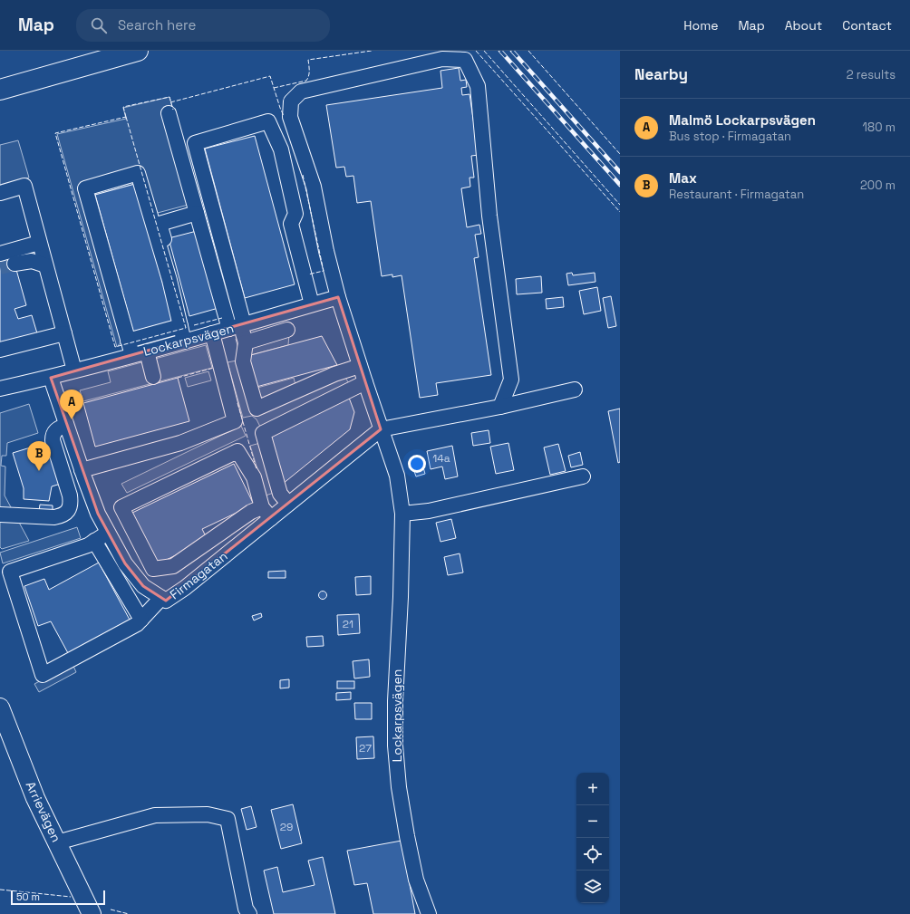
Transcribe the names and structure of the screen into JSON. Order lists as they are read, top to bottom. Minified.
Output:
{"streets":{"main road":["Arrievägen"],"street":["Lockarpsvägen","Firmagatan"]},"crossings":[["Lockarpsvägen","Firmagatan"]],"house_numbers":["14a","21","27","29"],"scale_bar":"50 m","page":{"header":"Map","search":"Search here","nav":["Home","Map","About","Contact"],"heading":["Nearby","2 results"],"list":[{"mark":"A","name":"Malmö Lockarpsvägen","note":"Bus stop · Firmagatan","value":"180 m"},{"mark":"B","name":"Max","note":"Restaurant · Firmagatan","value":"200 m"}],"pins":["A","B"],"map_buttons":["+","−"],"scale":"50 m"}}
